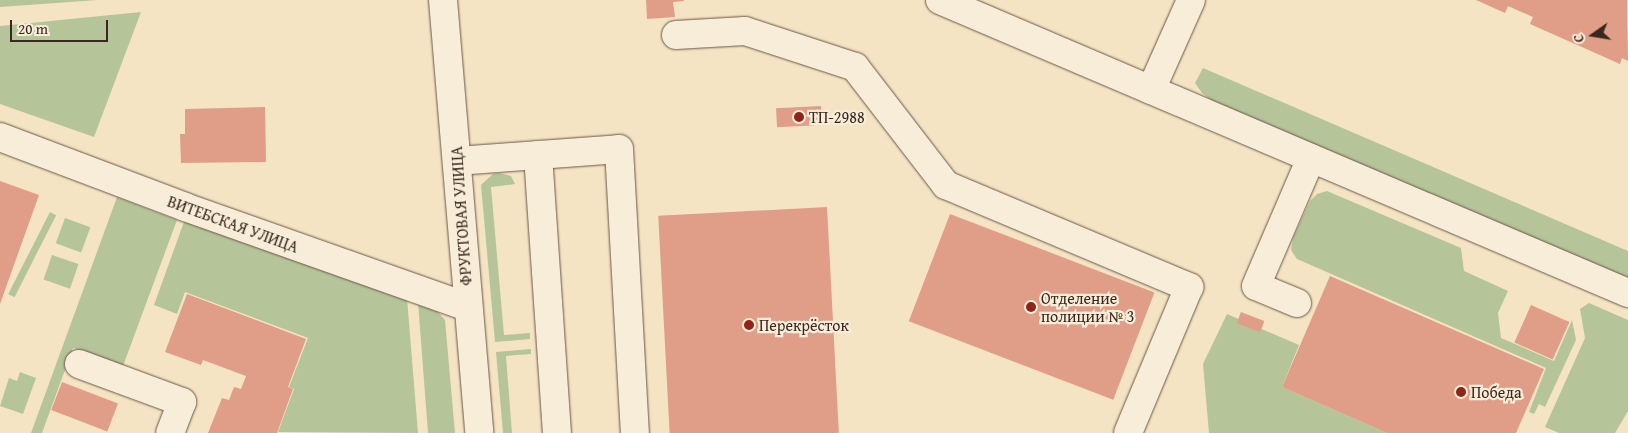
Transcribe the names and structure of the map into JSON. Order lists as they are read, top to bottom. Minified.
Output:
{"streets":{"street":["ФРУКТОВАЯ УЛИЦА","ВИТЕБСКАЯ УЛИЦА"]},"crossings":[["ФРУКТОВАЯ УЛИЦА","ВИТЕБСКАЯ УЛИЦА"]],"places":["ТП-2988","Отделение полиции № 3","Перекрёсток","Победа"],"scale_bar":"20 m","north":"left"}
